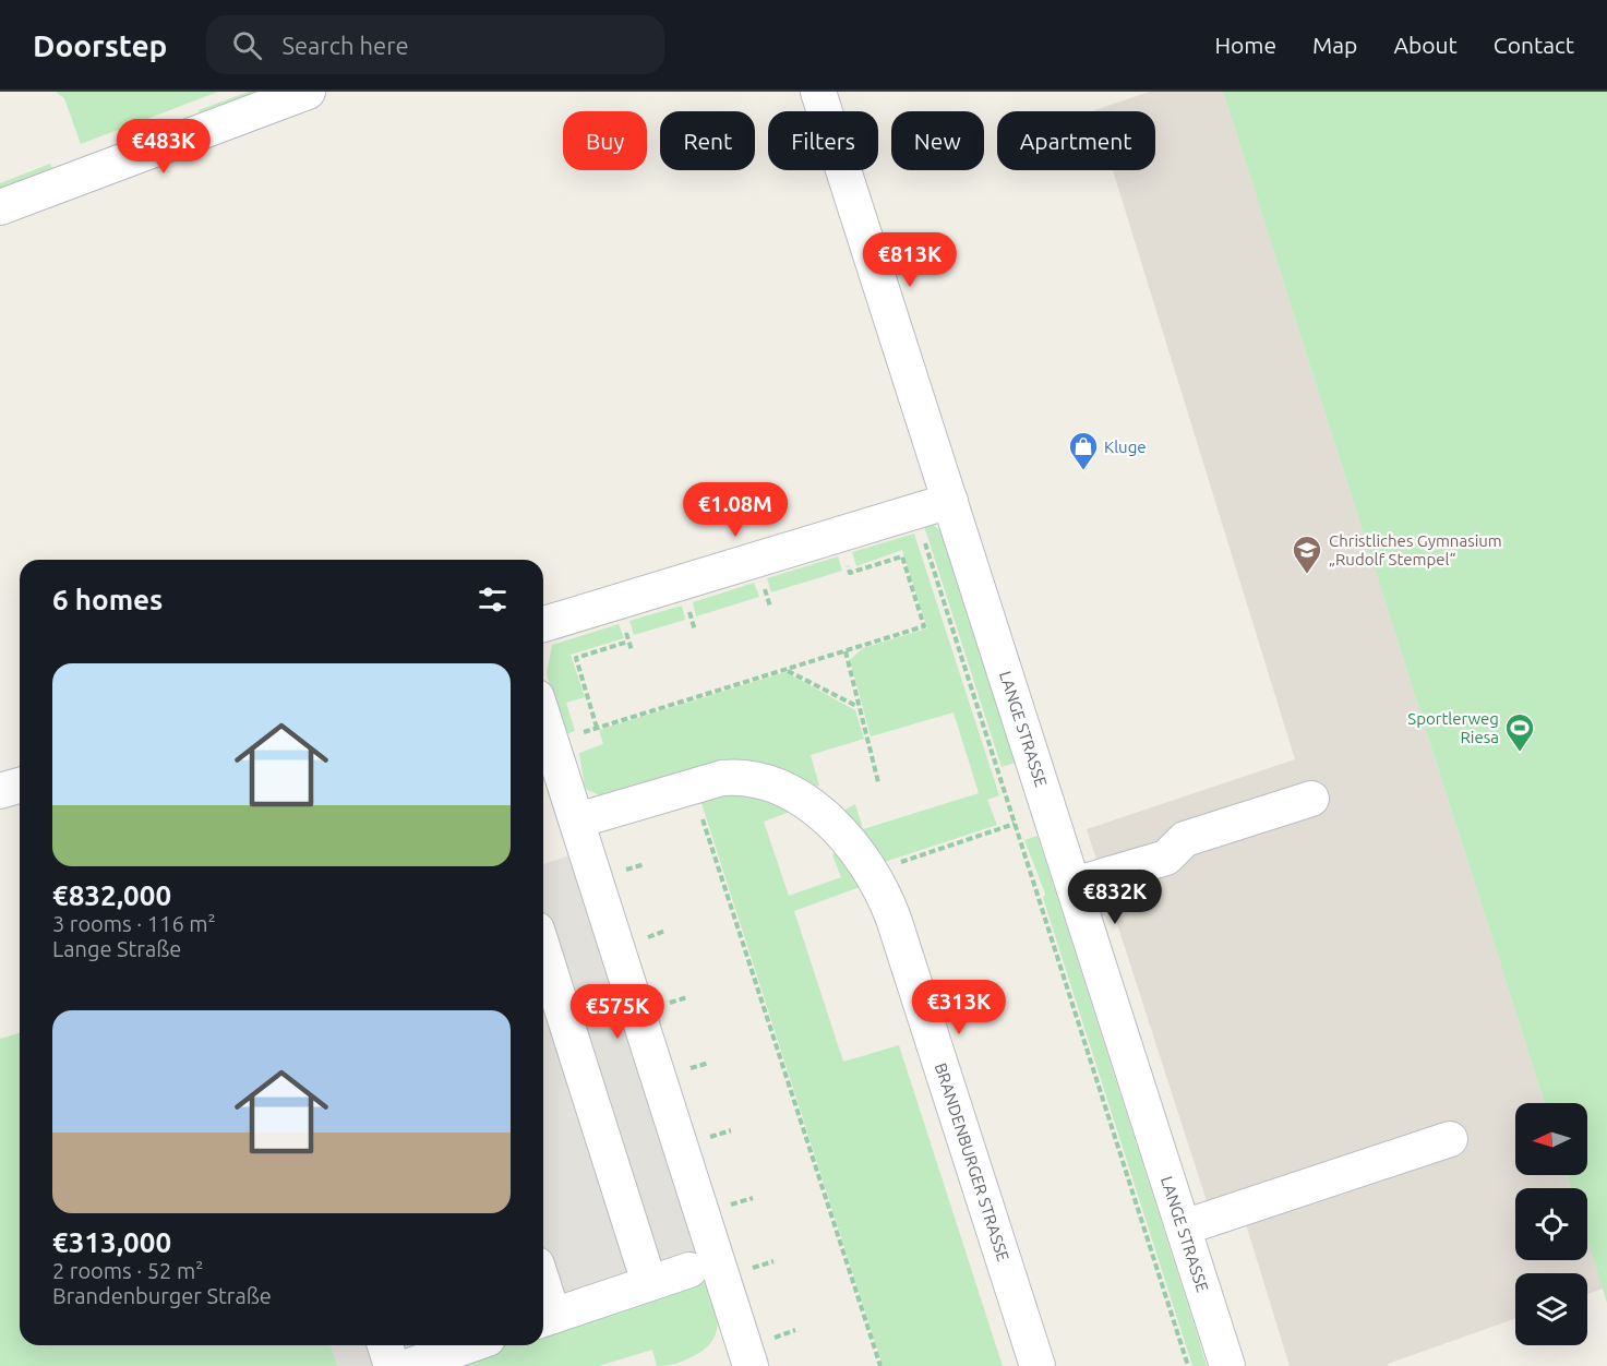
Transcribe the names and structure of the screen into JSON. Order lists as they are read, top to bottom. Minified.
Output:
{"streets":{"street":["LANGE STRASSE","BRANDENBURGER STRASSE"]},"places":{"shop":["Kluge"],"school or university":["Christliches Gymnasium „Rudolf Stempel“"],"sports":["Sportlerweg Riesa"]},"north":"left","page":{"header":"Doorstep","search":"Search here","nav":["Home","Map","About","Contact"],"chip":["Buy","Rent","Filters","New","Apartment"],"price":["€483K","€813K","€1.08M","€832K","€313K","€575K"],"heading":"6 homes","list":[{"name":"€832,000","note":"3 rooms · 116 m² · Lange Straße"},{"name":"€313,000","note":"2 rooms · 52 m² · Brandenburger Straße"}]}}
